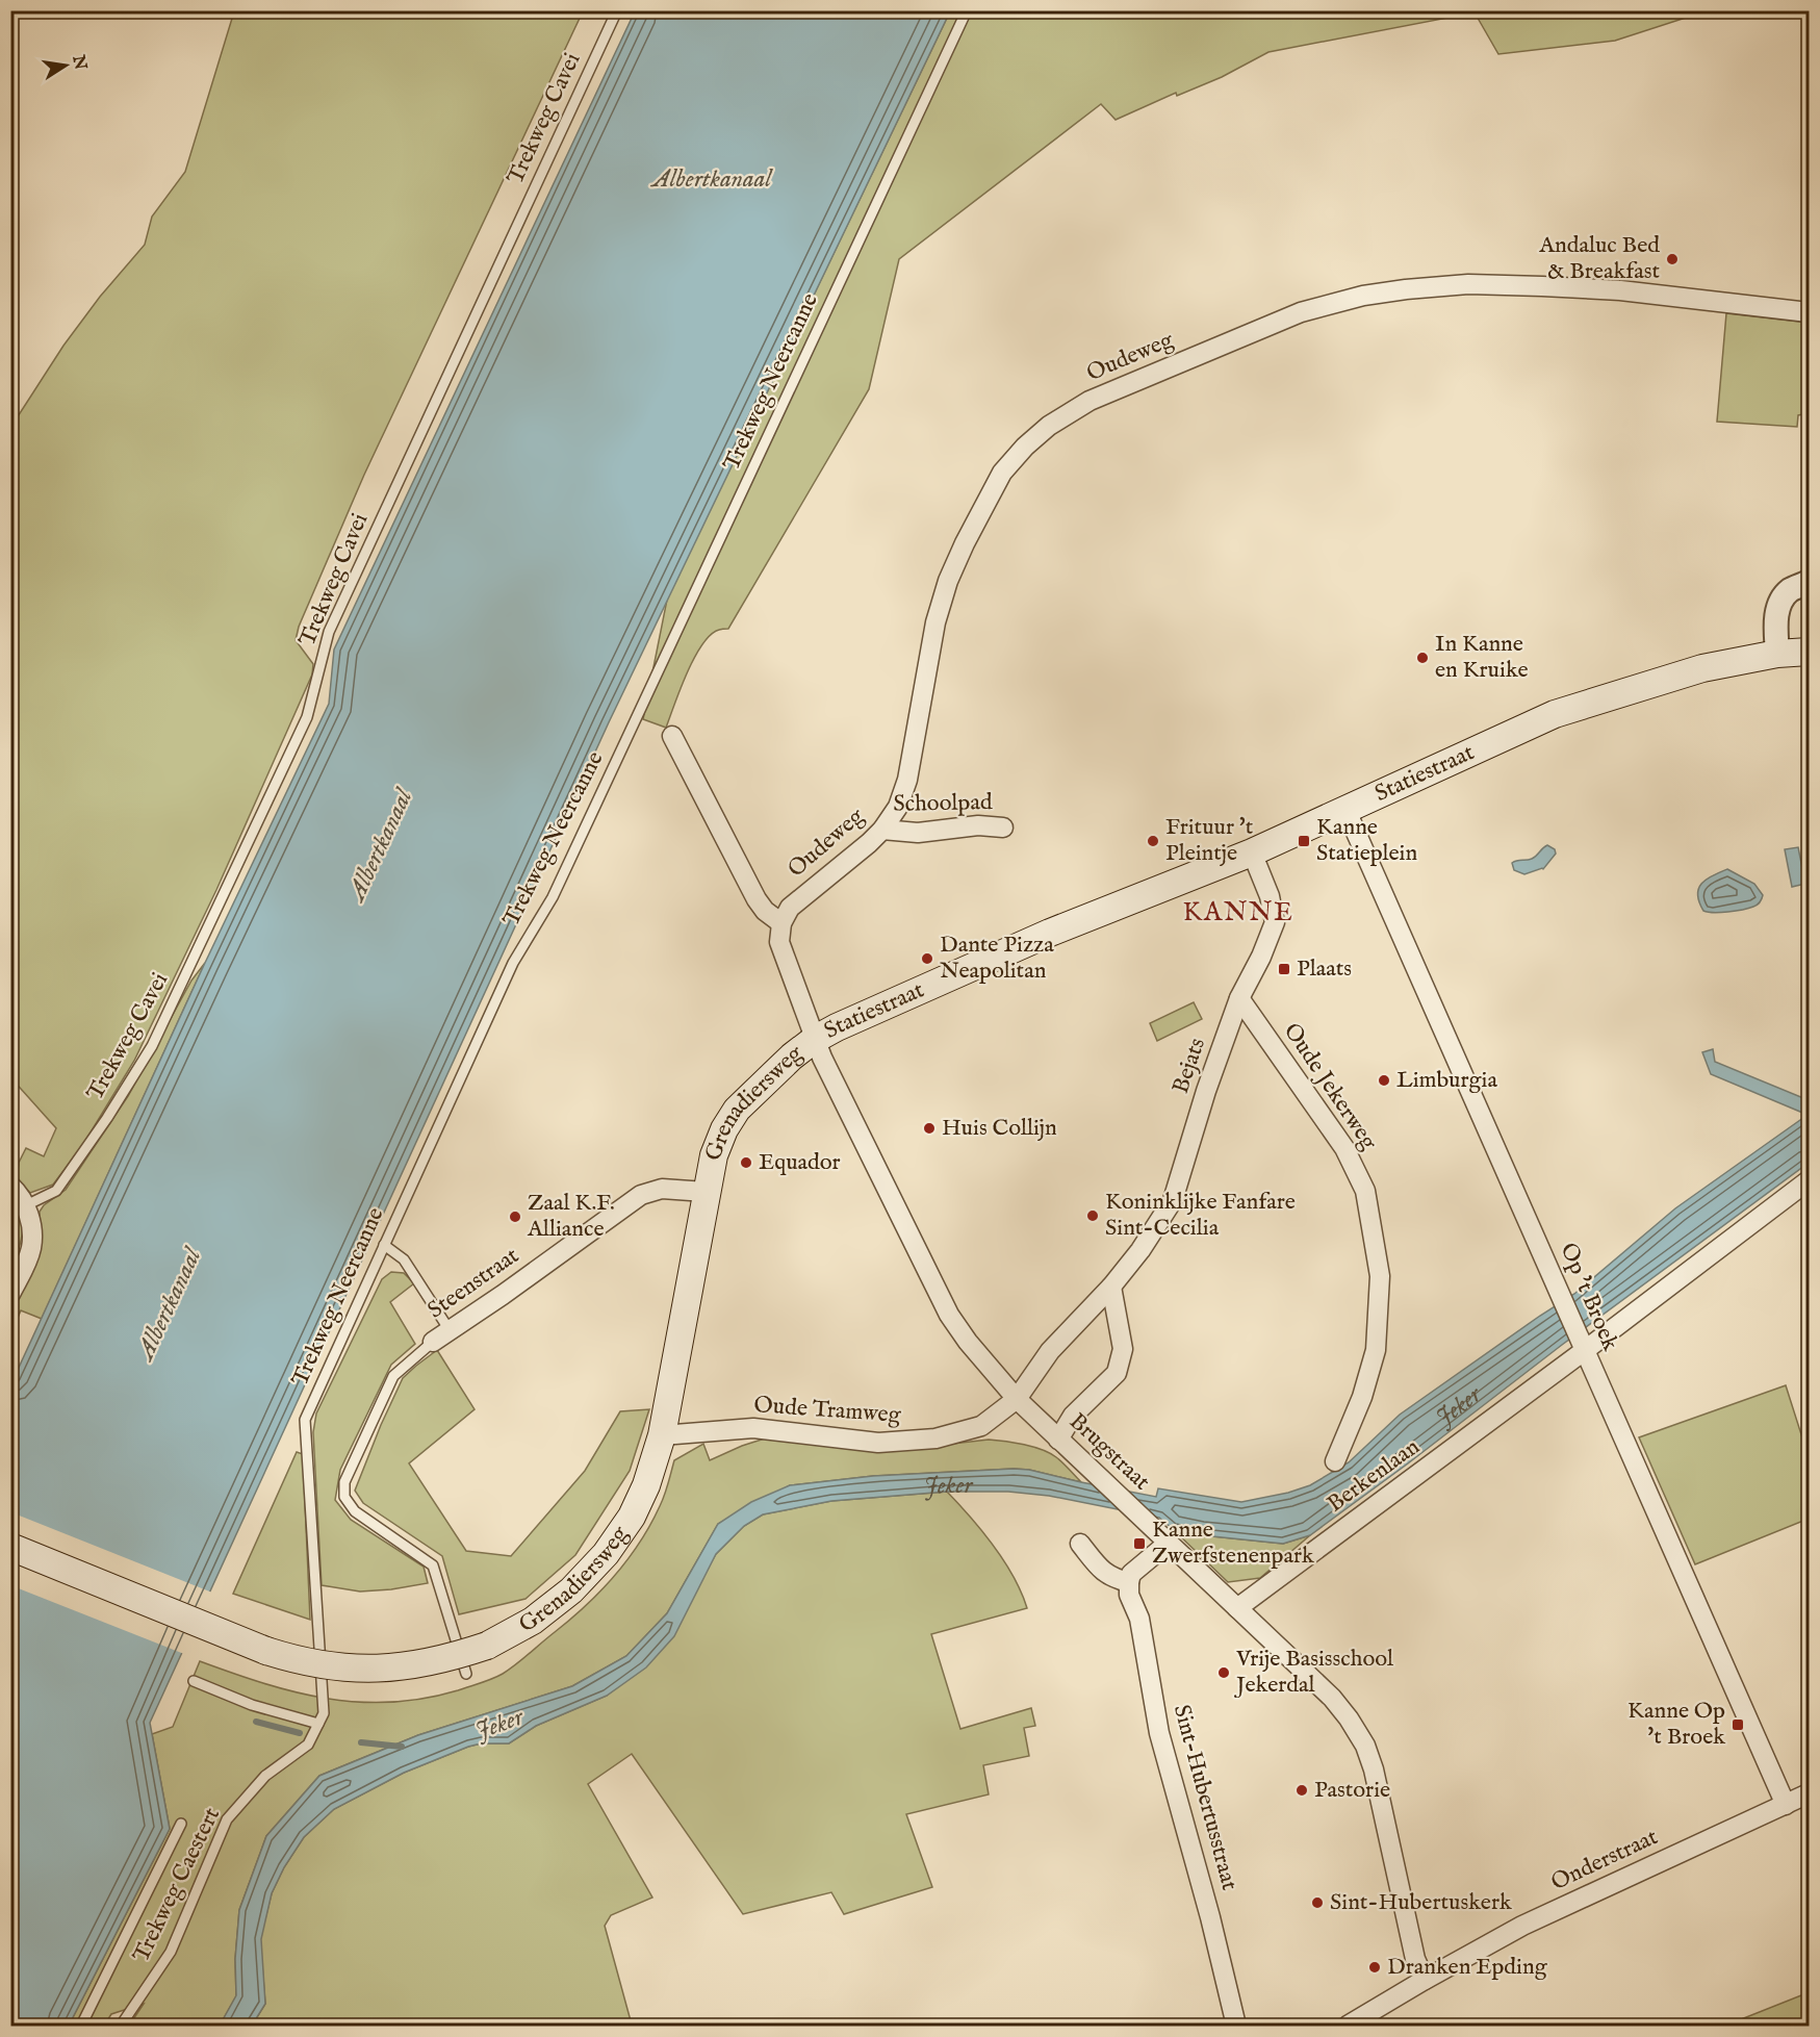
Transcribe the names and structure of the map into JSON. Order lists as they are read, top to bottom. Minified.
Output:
{"streets":{"main road":["Statiestraat","Grenadiersweg"],"street":["Oudeweg","Schoolpad","Bejats","Oude Jekerweg","Steenstraat","Op 't Broek","Oude Tramweg","Brugstraat","Berkenlaan","Sint-Hubertusstraat","Onderstraat"],"lane":["Trekweg Cavei","Trekweg Neercanne","Trekweg Caestert"]},"crossings":[["Oudeweg","Schoolpad"],["Trekweg Neercanne","Trekweg Caestert"],["Statiestraat","Bejats"],["Statiestraat","Grenadiersweg"],["Statiestraat","Op 't Broek"],["Statiestraat","Brugstraat"],["Bejats","Oude Jekerweg"],["Bejats","Oude Tramweg"],["Bejats","Brugstraat"],["Grenadiersweg","Steenstraat"],["Grenadiersweg","Oude Tramweg"],["Grenadiersweg","Brugstraat"],["Op 't Broek","Berkenlaan"],["Op 't Broek","Onderstraat"],["Oude Tramweg","Brugstraat"],["Brugstraat","Berkenlaan"],["Brugstraat","Onderstraat"]],"districts":["KANNE"],"water":["Albertkanaal","Jeker"],"places":{"other":["Andaluc Bed & Breakfast","In Kanne en Kruike","Frituur 't Pleintje","Dante Pizza Neapolitan","Limburgia","Huis Collijn","Equador","Koninklijke Fanfare Sint-Cecilia","Zaal K.F. Alliance","Vrije Basisschool Jekerdal","Pastorie","Sint-Hubertuskerk","Dranken Epding"],"transit":["Kanne Statieplein","Plaats","Kanne Zwerfstenenpark","Kanne Op 't Broek"]},"north":"right"}
